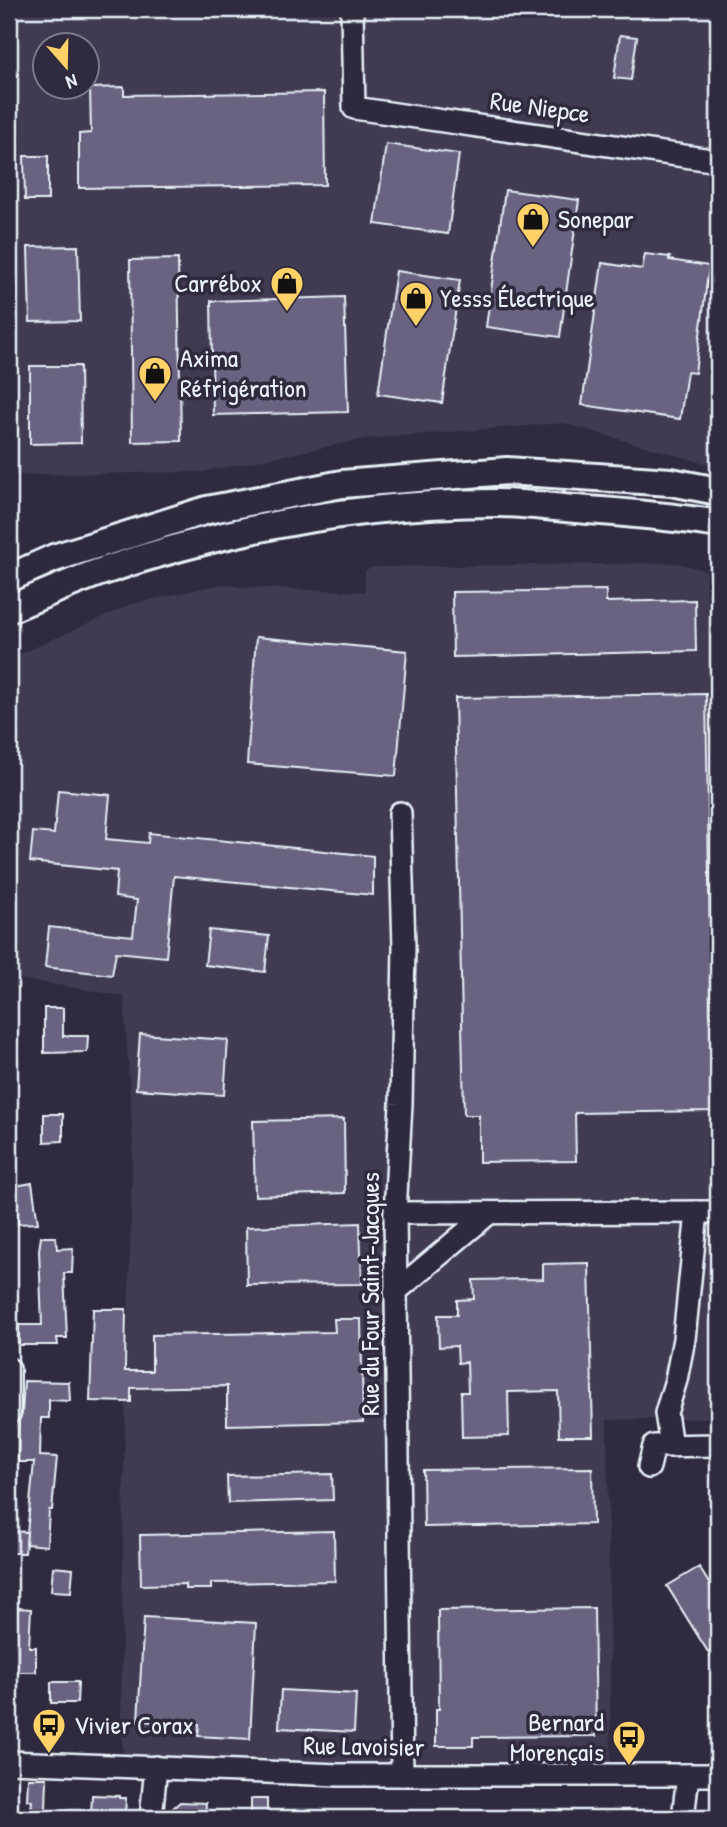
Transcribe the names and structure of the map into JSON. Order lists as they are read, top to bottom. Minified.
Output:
{"streets":{"street":["Rue Niepce","Rue du Four Saint-Jacques","Rue Lavoisier"]},"crossings":[["Rue du Four Saint-Jacques","Rue Lavoisier"]],"places":{"shop":["Sonepar","Carrébox","Yesss Électrique","Axima Réfrigération"],"bus stop":["Vivier Corax","Bernard Morençais"]},"north":"bottom"}
